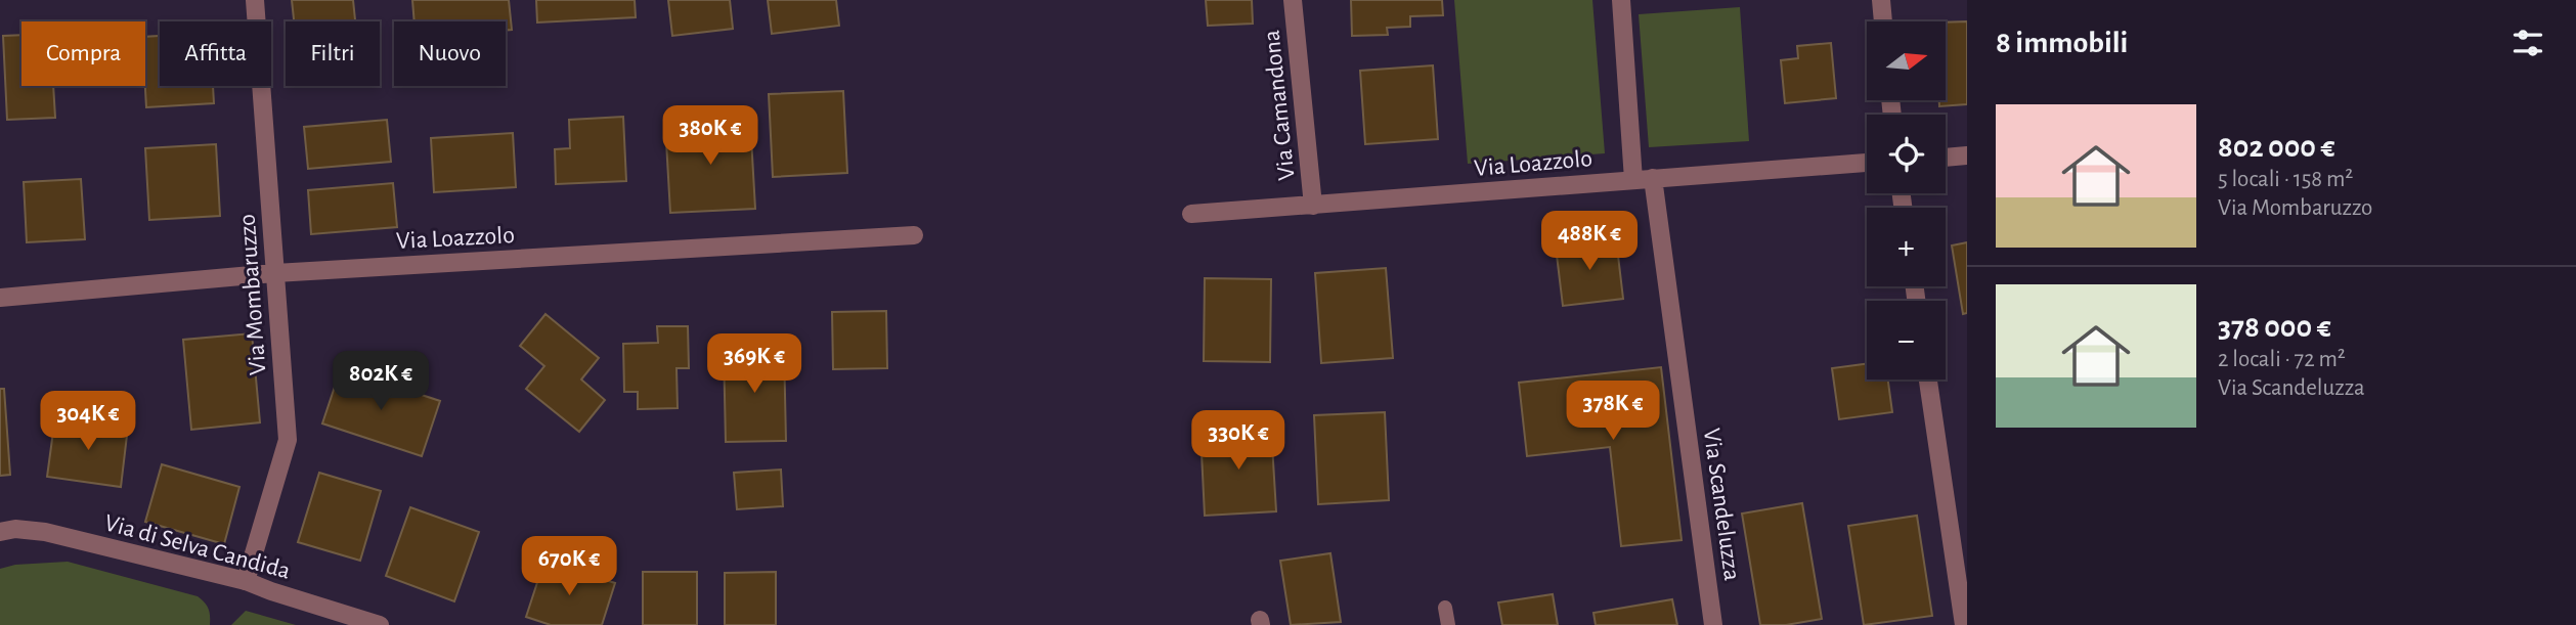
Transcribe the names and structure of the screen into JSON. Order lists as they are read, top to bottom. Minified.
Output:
{"streets":{"street":["Via Camandona","Via Loazzolo","Via Mombaruzzo","Via Scandeluzza","Via di Selva Candida"]},"crossings":[["Via Camandona","Via Loazzolo"],["Via Loazzolo","Via Mombaruzzo"],["Via Loazzolo","Via Scandeluzza"],["Via Mombaruzzo","Via di Selva Candida"]],"north":"right","page":{"heading":"8 immobili","map_buttons":["+","−"],"chip":["Compra","Affitta","Filtri","Nuovo"],"list":[{"name":"802 000 €","note":"5 locali · 158 m² · Via Mombaruzzo"},{"name":"378 000 €","note":"2 locali · 72 m² · Via Scandeluzza"}],"price":["380K €","488K €","369K €","802K €","378K €","304K €","330K €","670K €"]}}
